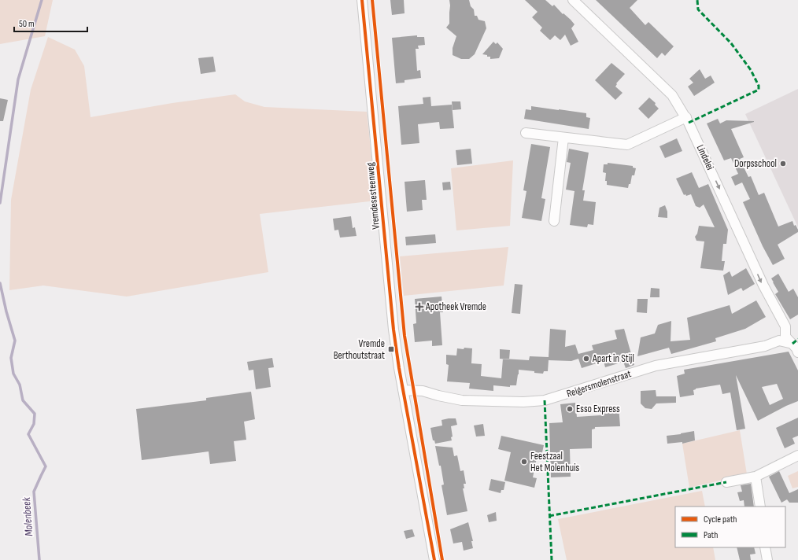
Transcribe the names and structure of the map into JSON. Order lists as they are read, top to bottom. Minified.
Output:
{"streets":{"street":["Lindelei","Vremdesesteenweg","Reigersmolenstraat"]},"crossings":[["Lindelei","Reigersmolenstraat"],["Vremdesesteenweg","Reigersmolenstraat"]],"one_way":["Lindelei"],"water":["Molenbeek"],"places":{"other":["Dorpsschool","Apart in Stijl","Esso Express","Feestzaal Het Molenhuis"],"health":["Apotheek Vremde"],"transit":["Vremde Berthoutstraat"]},"legend":["Cycle path","Path"],"scale_bar":"50 m"}
